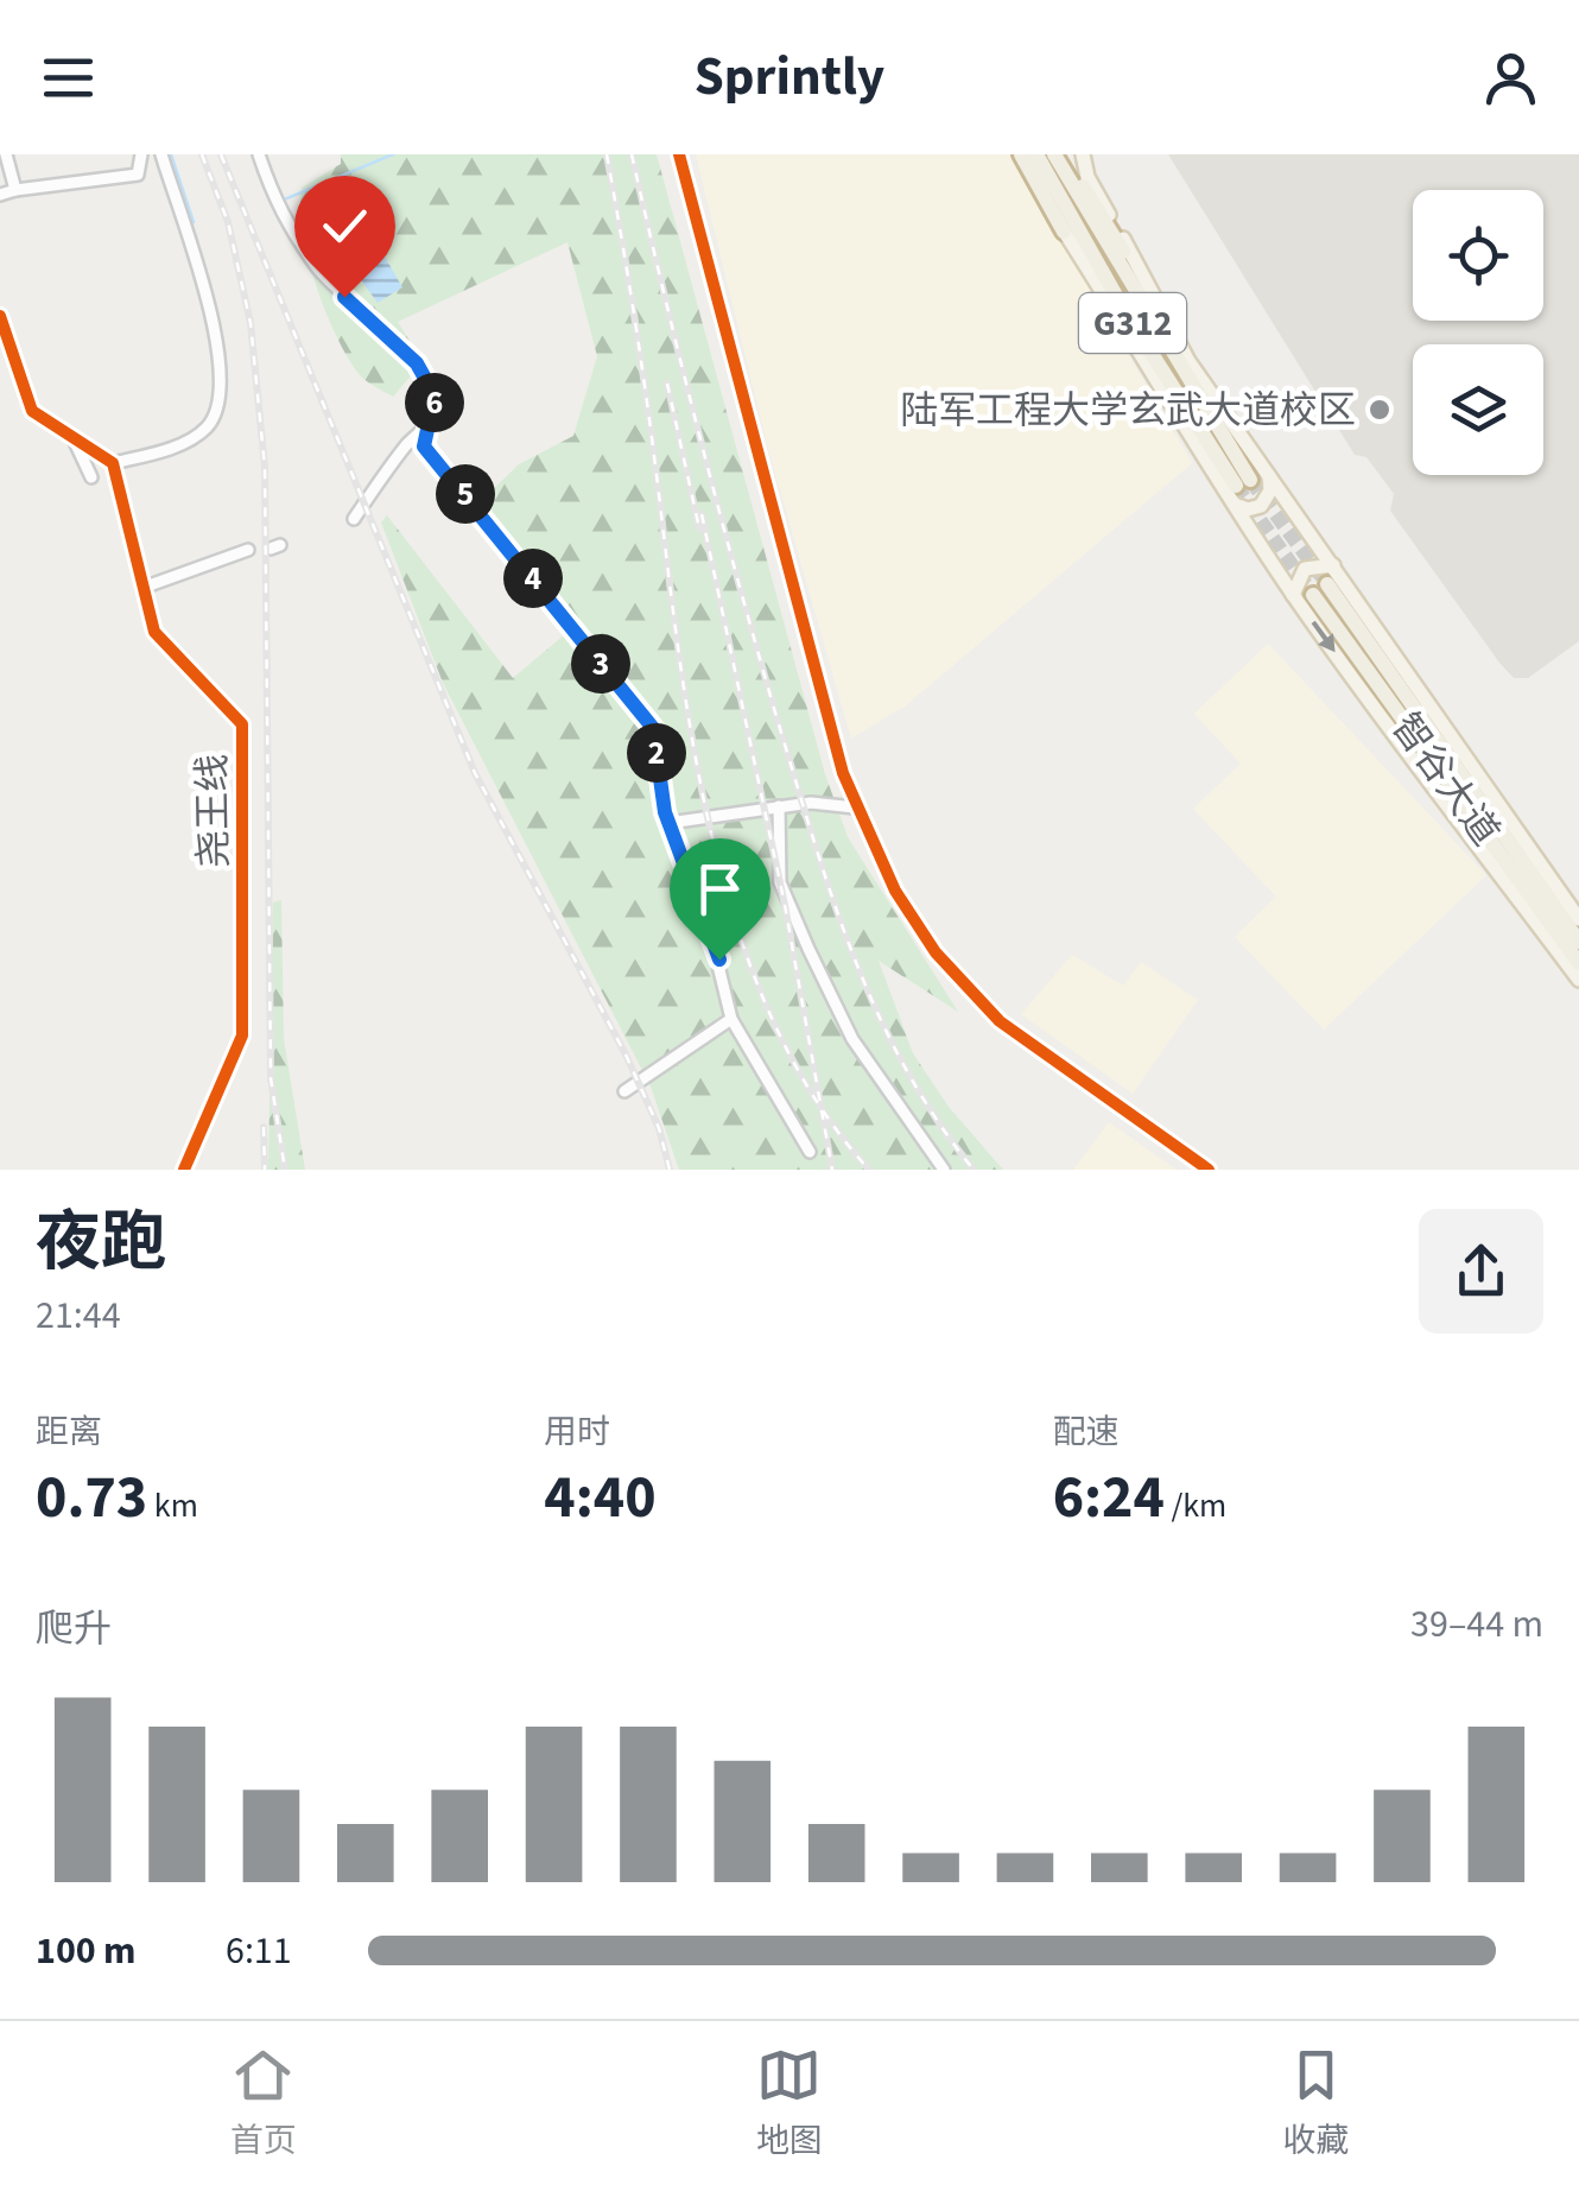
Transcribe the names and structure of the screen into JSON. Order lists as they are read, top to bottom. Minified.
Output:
{"streets":{"highway":["G312","智谷大道"],"street":["尧王线"]},"places":["陆军工程大学玄武大道校区"],"page":{"header":"Sprintly","pins":["6","5","4","3","2"],"heading":["夜跑","21:44"],"stats":[["距离","0.73 km"],["用时","4:40"],["配速","6:24 /km"]],"chart":["爬升","39–44 m"],"list":[{"name":"100 m","note":"6:11"}],"tabs":["首页","地图","收藏"]}}
